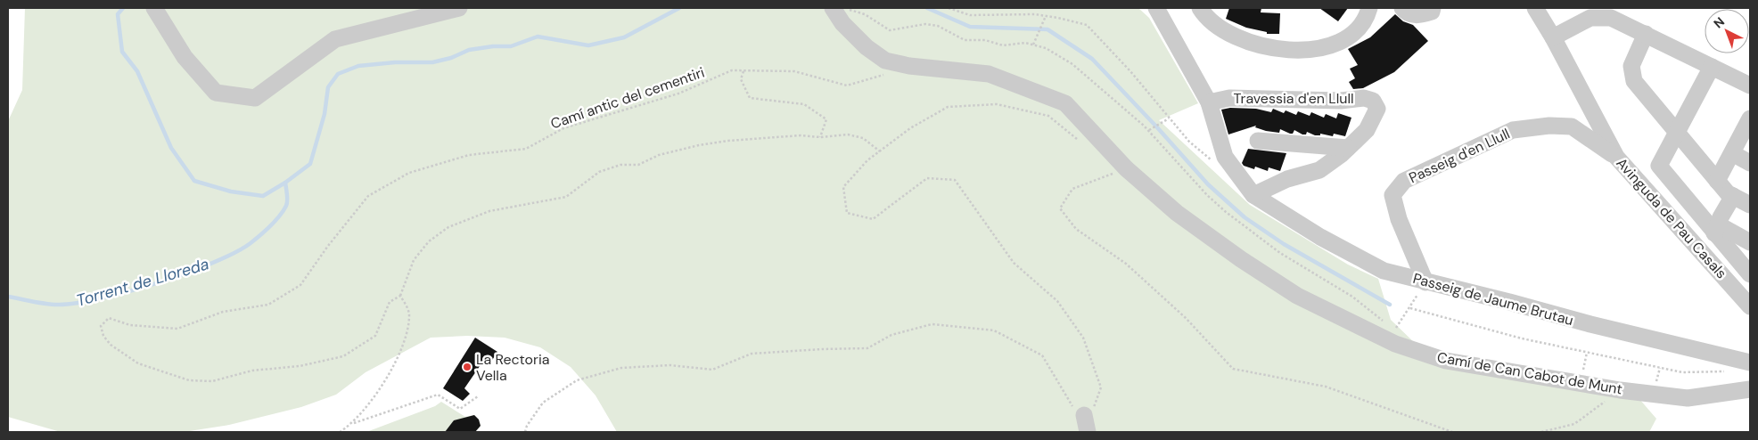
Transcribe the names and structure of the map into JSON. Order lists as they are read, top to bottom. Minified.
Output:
{"streets":{"street":["Travessia d'en Llull","Passeig d'en Llull","Avinguda de Pau Casals","Passeig de Jaume Brutau","Camí de Can Cabot de Munt"],"path":["Camí antic del cementiri"]},"crossings":[["Travessia d'en Llull","Passeig de Jaume Brutau"],["Passeig d'en Llull","Avinguda de Pau Casals"],["Passeig d'en Llull","Passeig de Jaume Brutau"]],"water":["Torrent de Lloreda"],"places":["La Rectoria Vella"],"north":"top left"}
